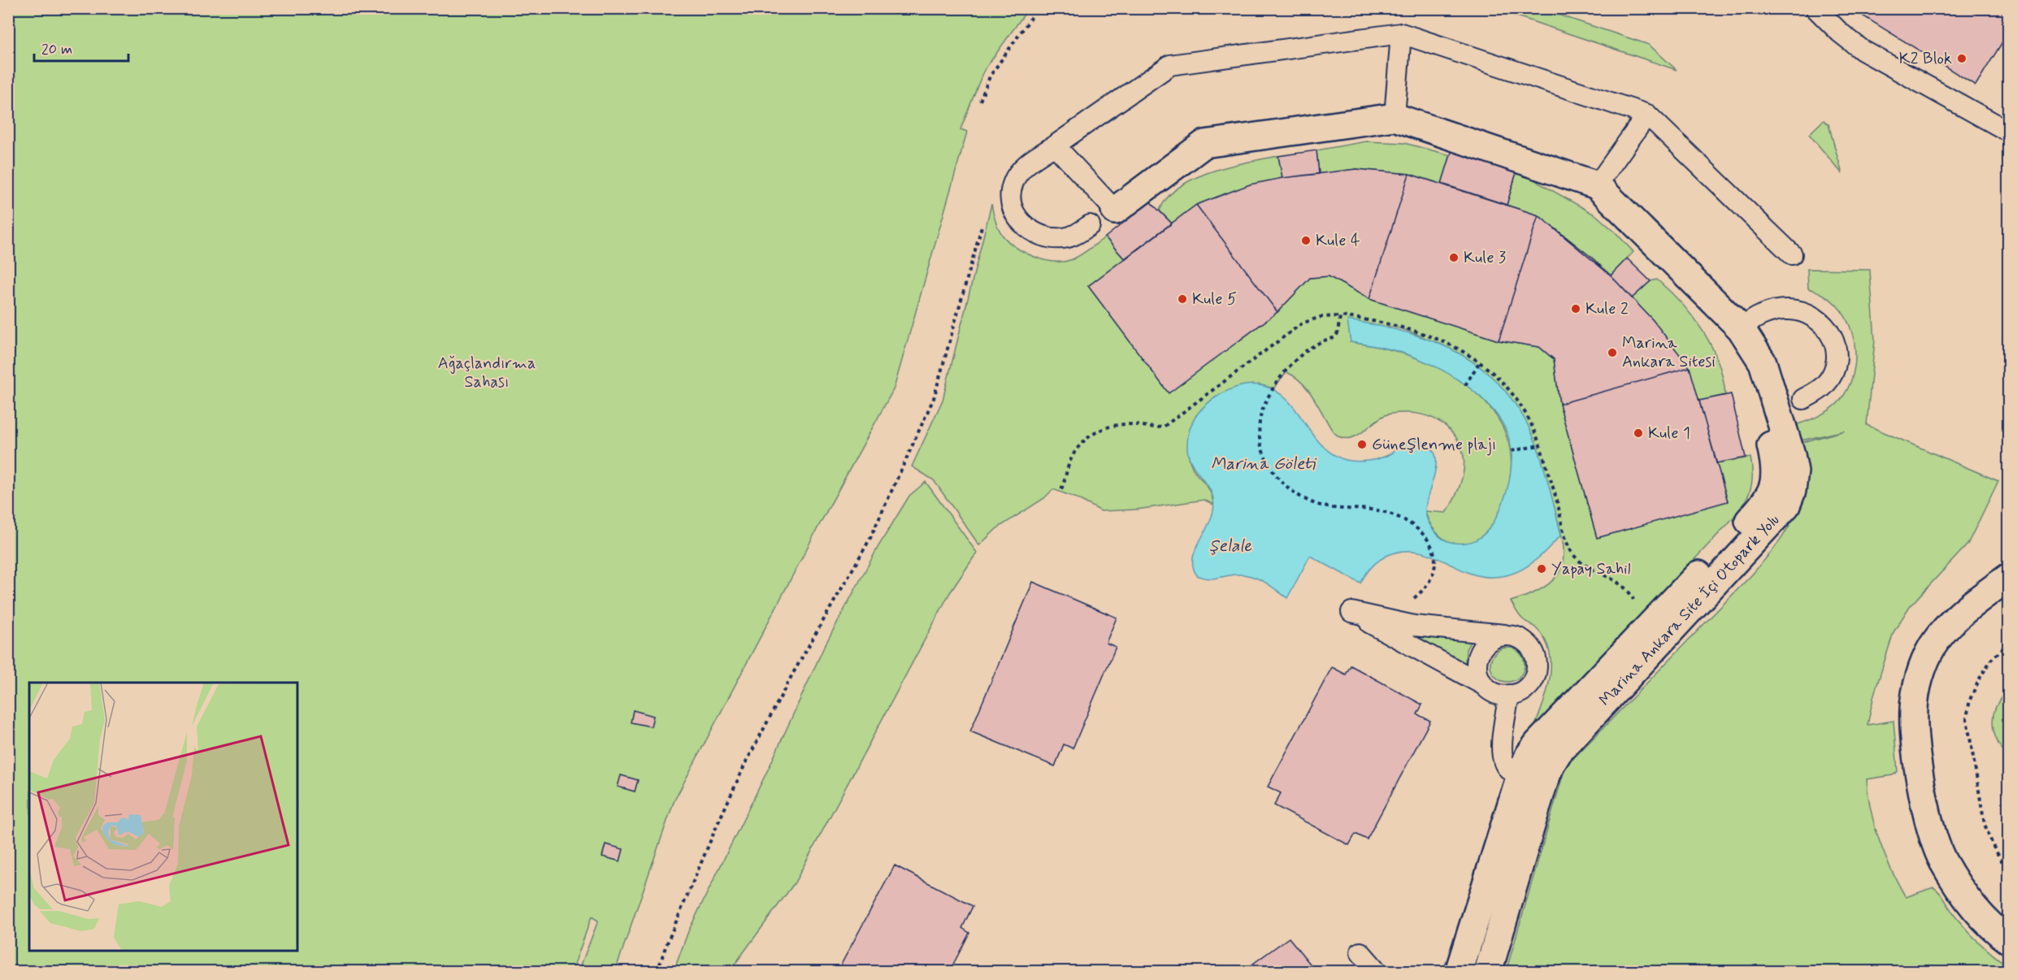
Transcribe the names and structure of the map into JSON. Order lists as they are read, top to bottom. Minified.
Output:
{"streets":{"street":["Marina Ankara Site İçi Otopark Yolu"]},"water":["Marina Göleti","Şelale"],"parks":["Ağaçlandırma Sahası"],"places":["K2 Blok","Kule 4","Kule 3","Kule 5","Kule 2","Marina Ankara Sitesi","Kule 1","Güneşlenme plajı","Yapay Sahil"],"scale_bar":"20 m"}
